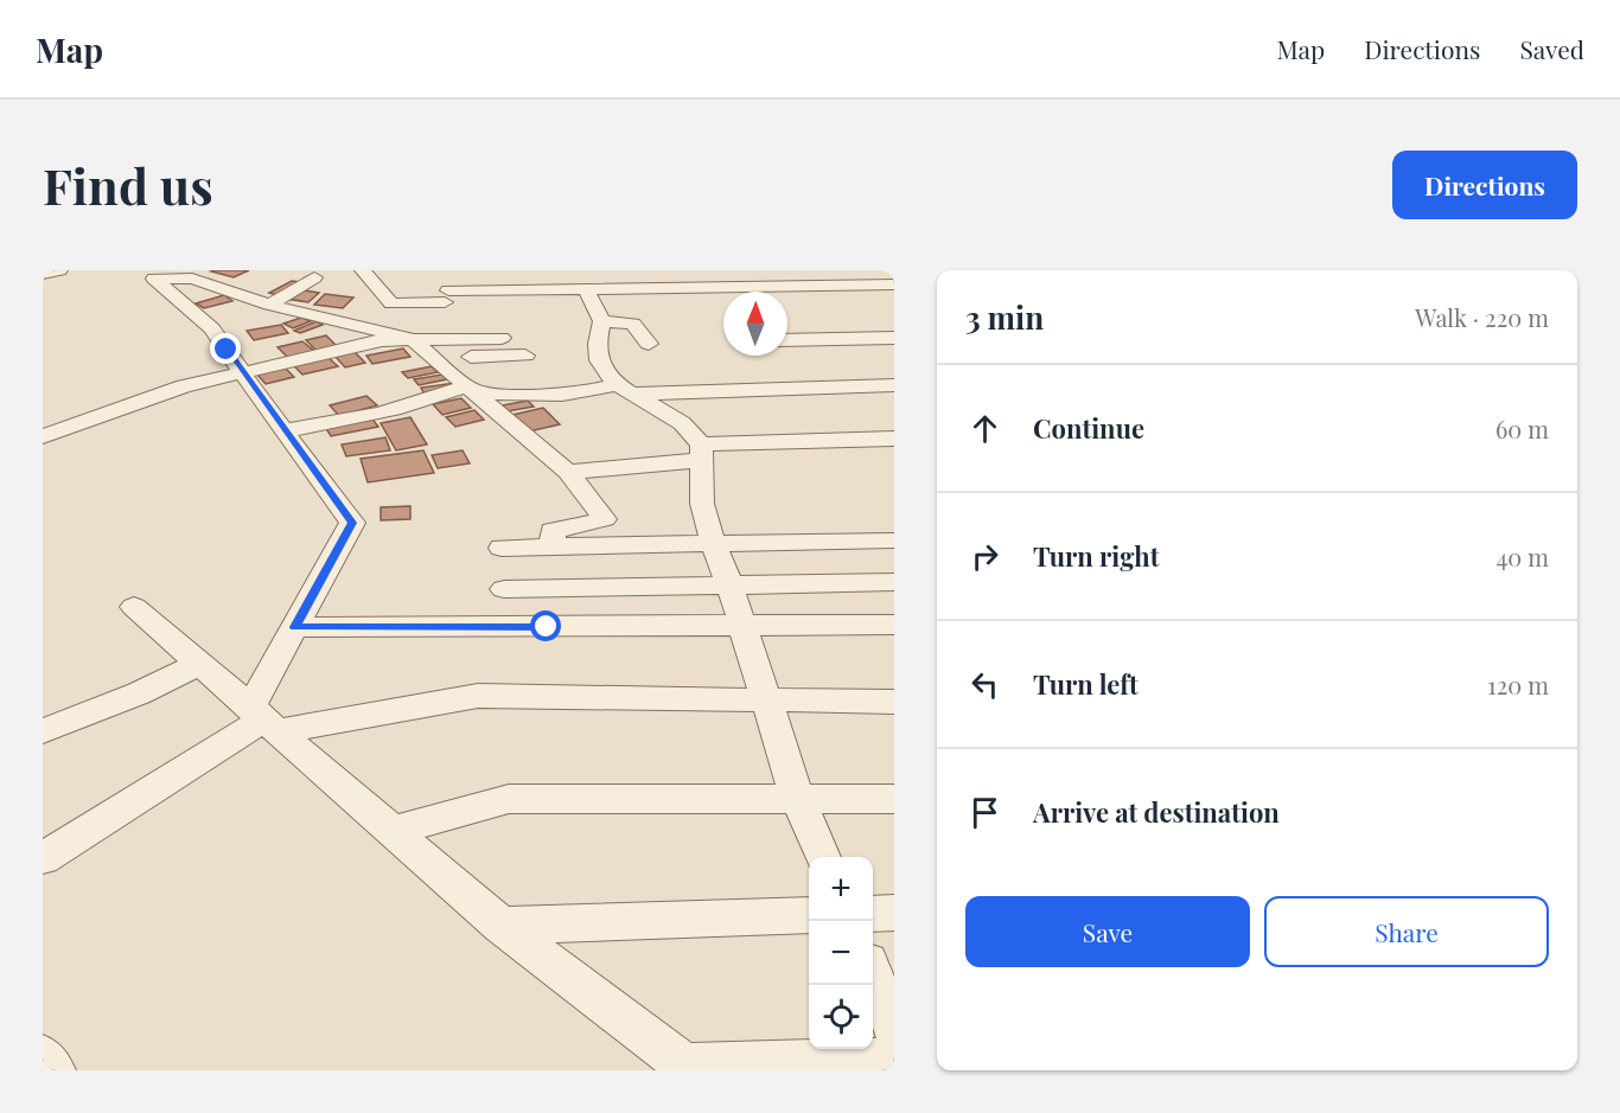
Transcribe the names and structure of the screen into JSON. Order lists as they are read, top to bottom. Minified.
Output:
{"north":"top","page":{"header":"Map","nav":["Map","Directions","Saved"],"buttons":["Directions",["Save","Share"]],"title":"Find us","heading":["3 min","Walk · 220 m"],"list":[["Continue","60 m"],["Turn right","40 m"],["Turn left","120 m"],"Arrive at destination"],"map_buttons":["+","−"]}}
